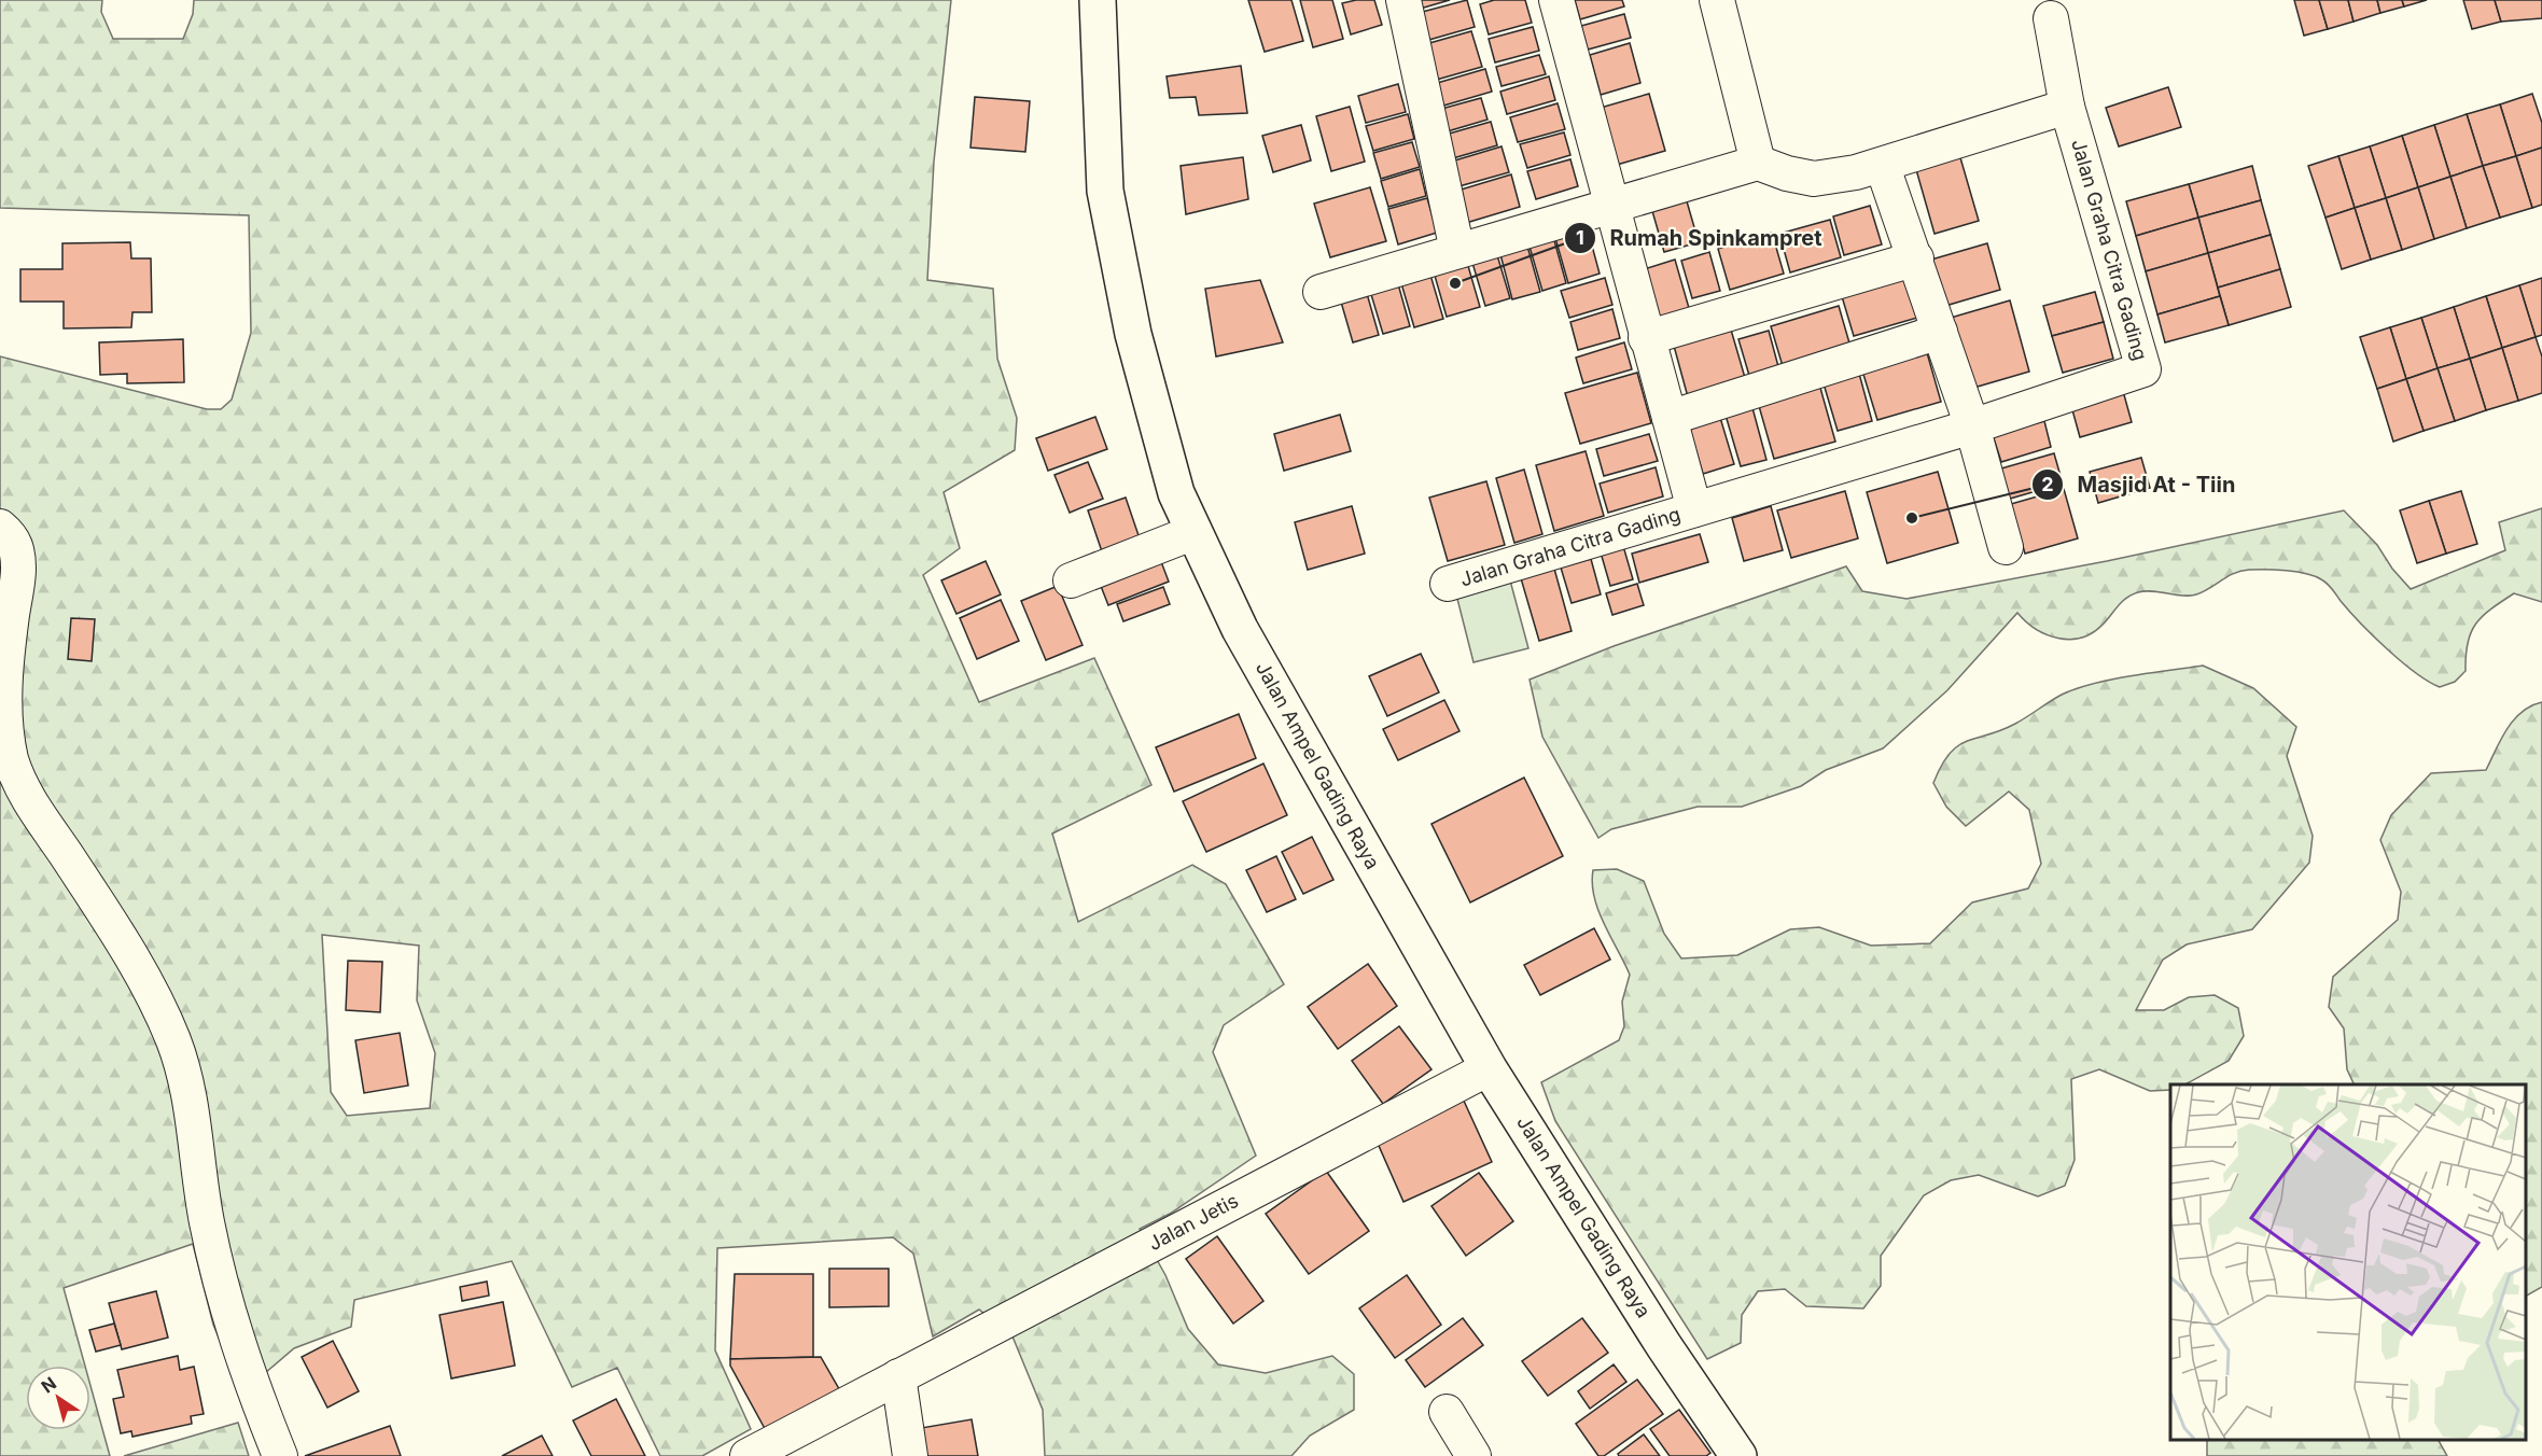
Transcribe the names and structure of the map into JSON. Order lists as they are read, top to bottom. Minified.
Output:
{"streets":{"main road":["Jalan Ampel Gading Raya"],"street":["Jalan Graha Citra Gading","Jalan Jetis"]},"crossings":[["Jalan Ampel Gading Raya","Jalan Jetis"]],"places":["Rumah Spinkampret","Masjid At - Tiin"],"north":"top left"}
